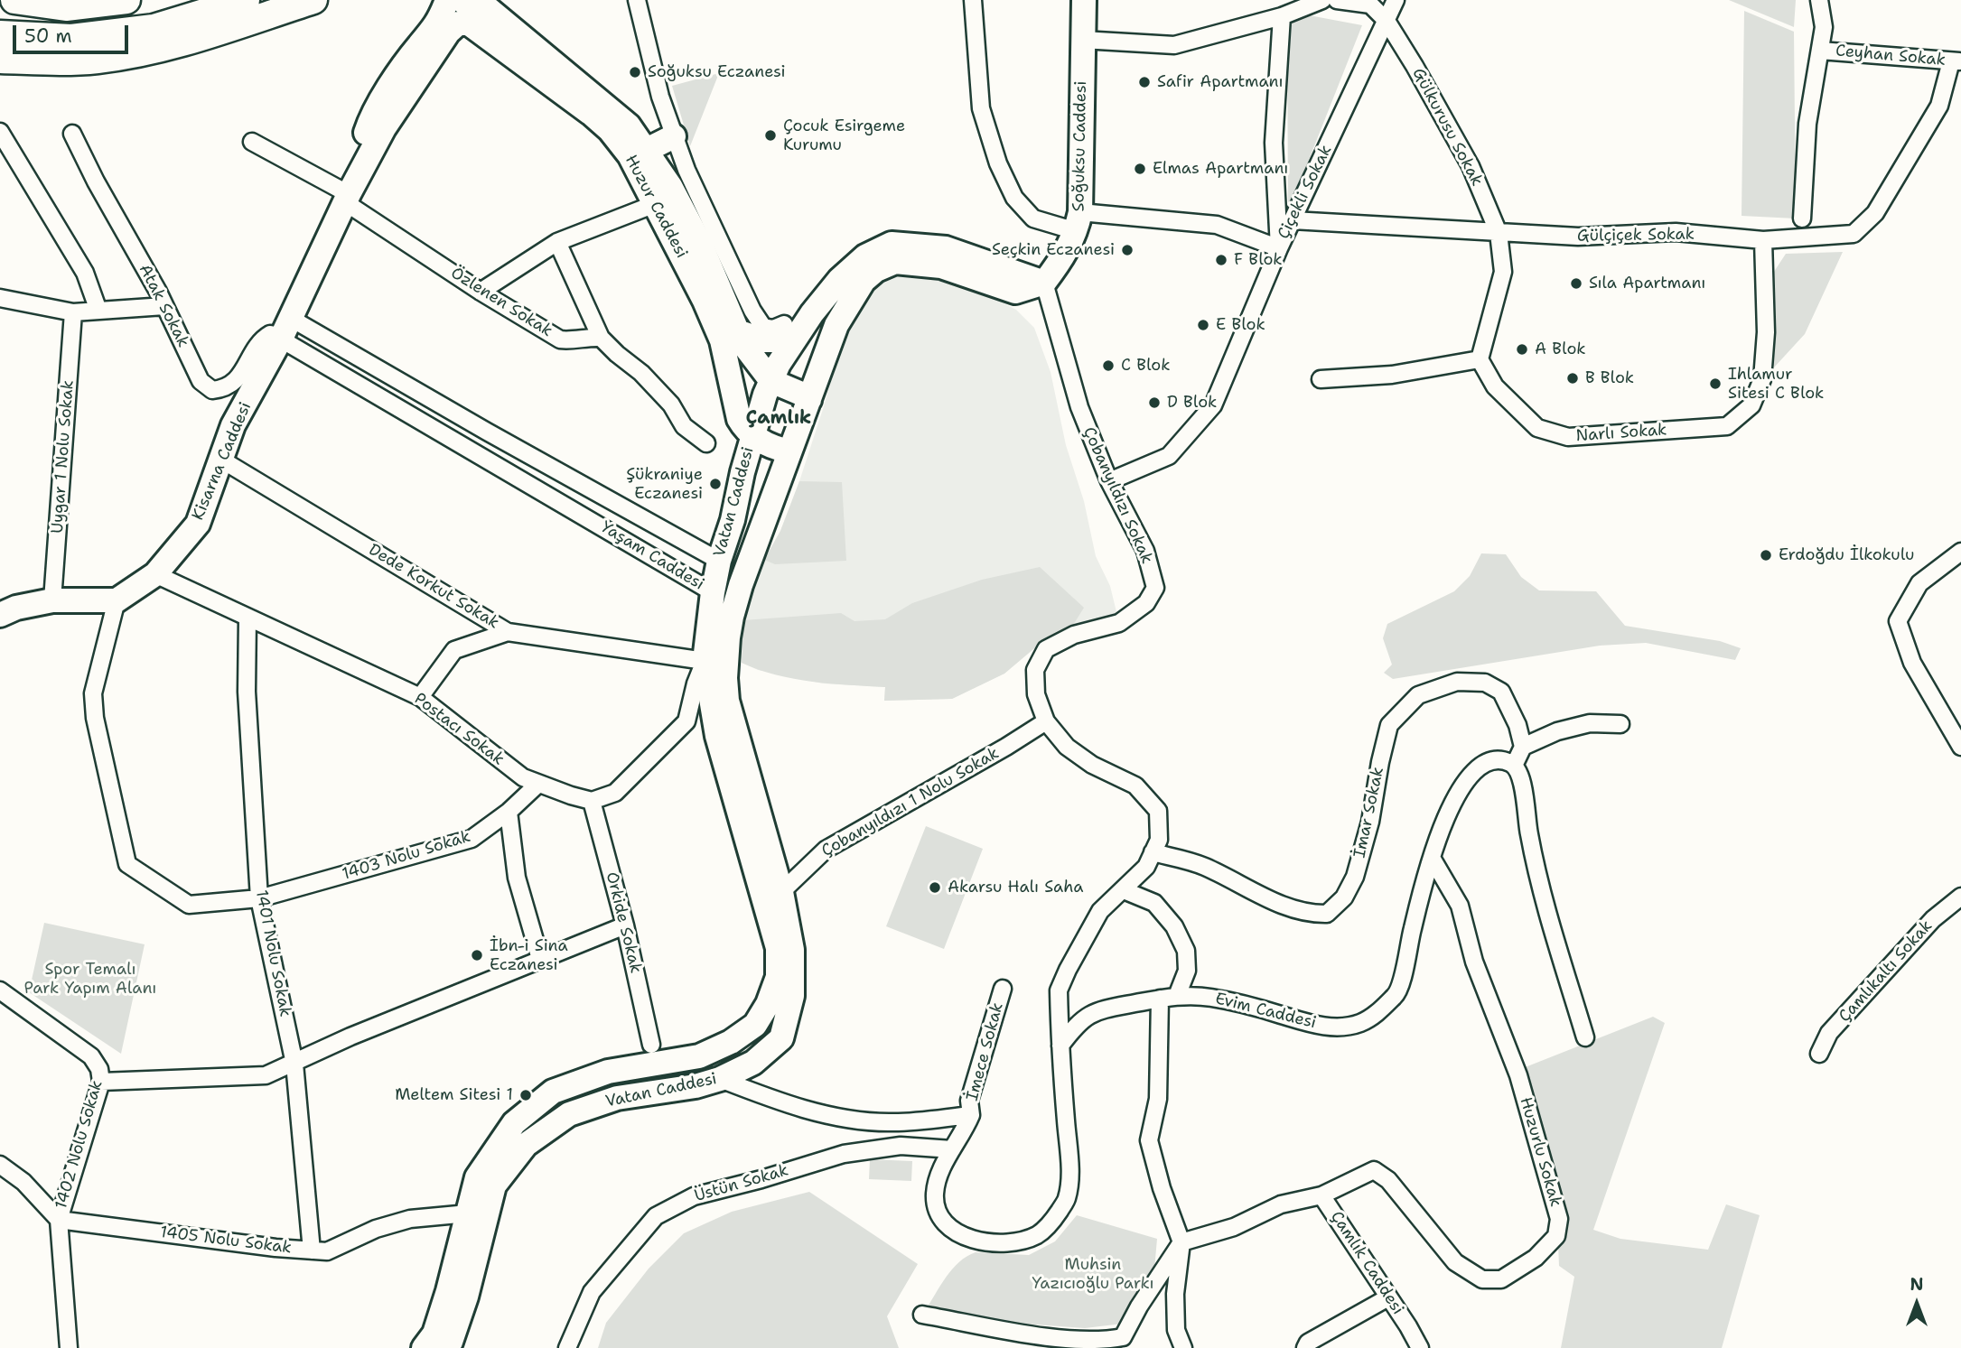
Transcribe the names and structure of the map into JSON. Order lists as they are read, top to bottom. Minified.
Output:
{"streets":{"street":["Ceyhan Sokak","Gülkurusu Sokak","Soğuksu Caddesi","Çiçekli Sokak","Huzur Caddesi","Gülçiçek Sokak","Özlenen Sokak","Atak Sokak","Narlı Sokak","Uygar 1 Nolu Sokak","Kisarna Caddesi","Çobanyıldızı Sokak","Vatan Caddesi","Yaşam Caddesi","Dede Korkut Sokak","Postacı Sokak","Çobanyıldızı 1 Nolu Sokak","İmar Sokak","1403 Nolu Sokak","Orkide Sokak","1401 Nolu Sokak","Çamlıkaltı Sokak","Evim Caddesi","İmece Sokak","1402 Nolu Sokak","Huzurlu Sokak","Üstün Sokak","1405 Nolu Sokak","Çamlık Caddesi"]},"crossings":[["Ceyhan Sokak","Gülçiçek Sokak"],["Gülkurusu Sokak","Çiçekli Sokak"],["Gülkurusu Sokak","Gülçiçek Sokak"],["Gülkurusu Sokak","Narlı Sokak"],["Soğuksu Caddesi","Çobanyıldızı Sokak"],["Soğuksu Caddesi","Vatan Caddesi"],["Çiçekli Sokak","Gülçiçek Sokak"],["Çiçekli Sokak","Çobanyıldızı Sokak"],["Huzur Caddesi","Vatan Caddesi"],["Gülçiçek Sokak","Narlı Sokak"],["Özlenen Sokak","Kisarna Caddesi"],["Atak Sokak","Kisarna Caddesi"],["Atak Sokak","Yaşam Caddesi"],["Kisarna Caddesi","Yaşam Caddesi"],["Kisarna Caddesi","Dede Korkut Sokak"],["Kisarna Caddesi","Postacı Sokak"],["Kisarna Caddesi","1403 Nolu Sokak"],["Çobanyıldızı Sokak","Vatan Caddesi"],["Çobanyıldızı Sokak","Çobanyıldızı 1 Nolu Sokak"],["Çobanyıldızı Sokak","İmar Sokak"],["Çobanyıldızı Sokak","Evim Caddesi"],["Vatan Caddesi","Yaşam Caddesi"],["Vatan Caddesi","Dede Korkut Sokak"],["Vatan Caddesi","Çobanyıldızı 1 Nolu Sokak"],["Vatan Caddesi","1405 Nolu Sokak"],["Postacı Sokak","1403 Nolu Sokak"],["Postacı Sokak","Orkide Sokak"],["Postacı Sokak","1401 Nolu Sokak"],["1403 Nolu Sokak","1401 Nolu Sokak"],["1401 Nolu Sokak","1405 Nolu Sokak"],["Evim Caddesi","Huzurlu Sokak"],["1402 Nolu Sokak","1405 Nolu Sokak"],["Huzurlu Sokak","Çamlık Caddesi"]],"districts":["Çamlık"],"parks":["Spor Temalı Park Yapım Alanı","Muhsin Yazıcıoğlu Parkı"],"places":["Soğuksu Eczanesi","Safir Apartmanı","Çocuk Esirgeme Kurumu","Elmas Apartmanı","Seçkin Eczanesi","F Blok","Sıla Apartmanı","E Blok","A Blok","C Blok","B Blok","Ihlamur Sitesi C Blok","D Blok","Şükraniye Eczanesi","Erdoğdu İlkokulu","Akarsu Halı Saha","İbn-i Sina Eczanesi","Meltem Sitesi 1"],"scale_bar":"50 m","north":"top"}
